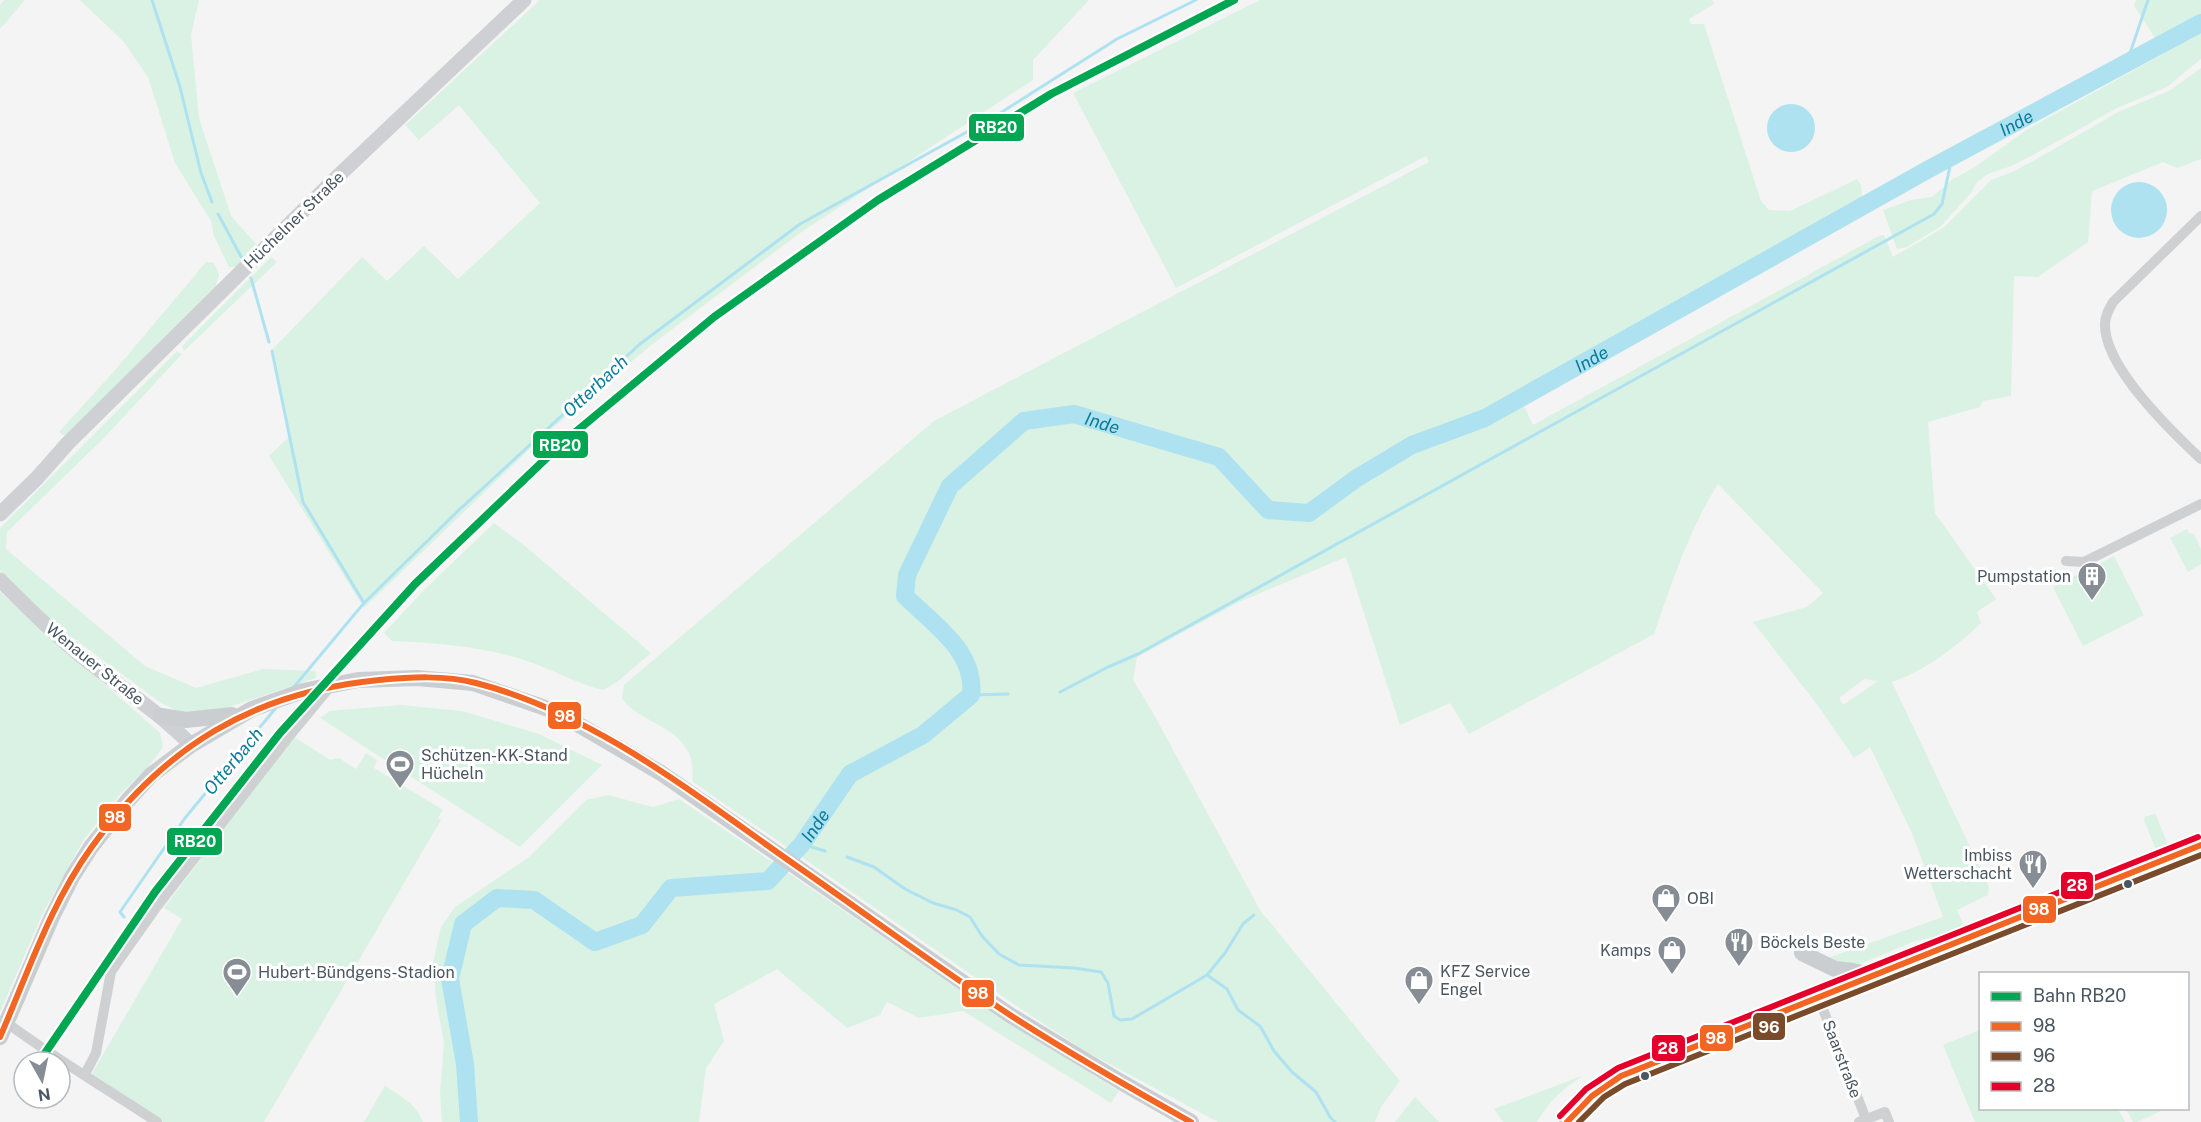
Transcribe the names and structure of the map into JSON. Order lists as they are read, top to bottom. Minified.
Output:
{"streets":{"street":["Hüchelner Straße","Wenauer Straße","Saarstraße"]},"water":["Inde","Otterbach"],"places":{"building":["Pumpstation"],"sports":["Schützen-KK-Stand Hücheln","Hubert-Bündgens-Stadion"],"restaurant":["Imbiss Wetterschacht","Böckels Beste"],"shop":["OBI","Kamps","KFZ Service Engel"]},"lines":["rail line RB20","transit line 98","transit line 28","transit line 96"],"legend":["Bahn RB20","98","96","28"],"north":"bottom"}
